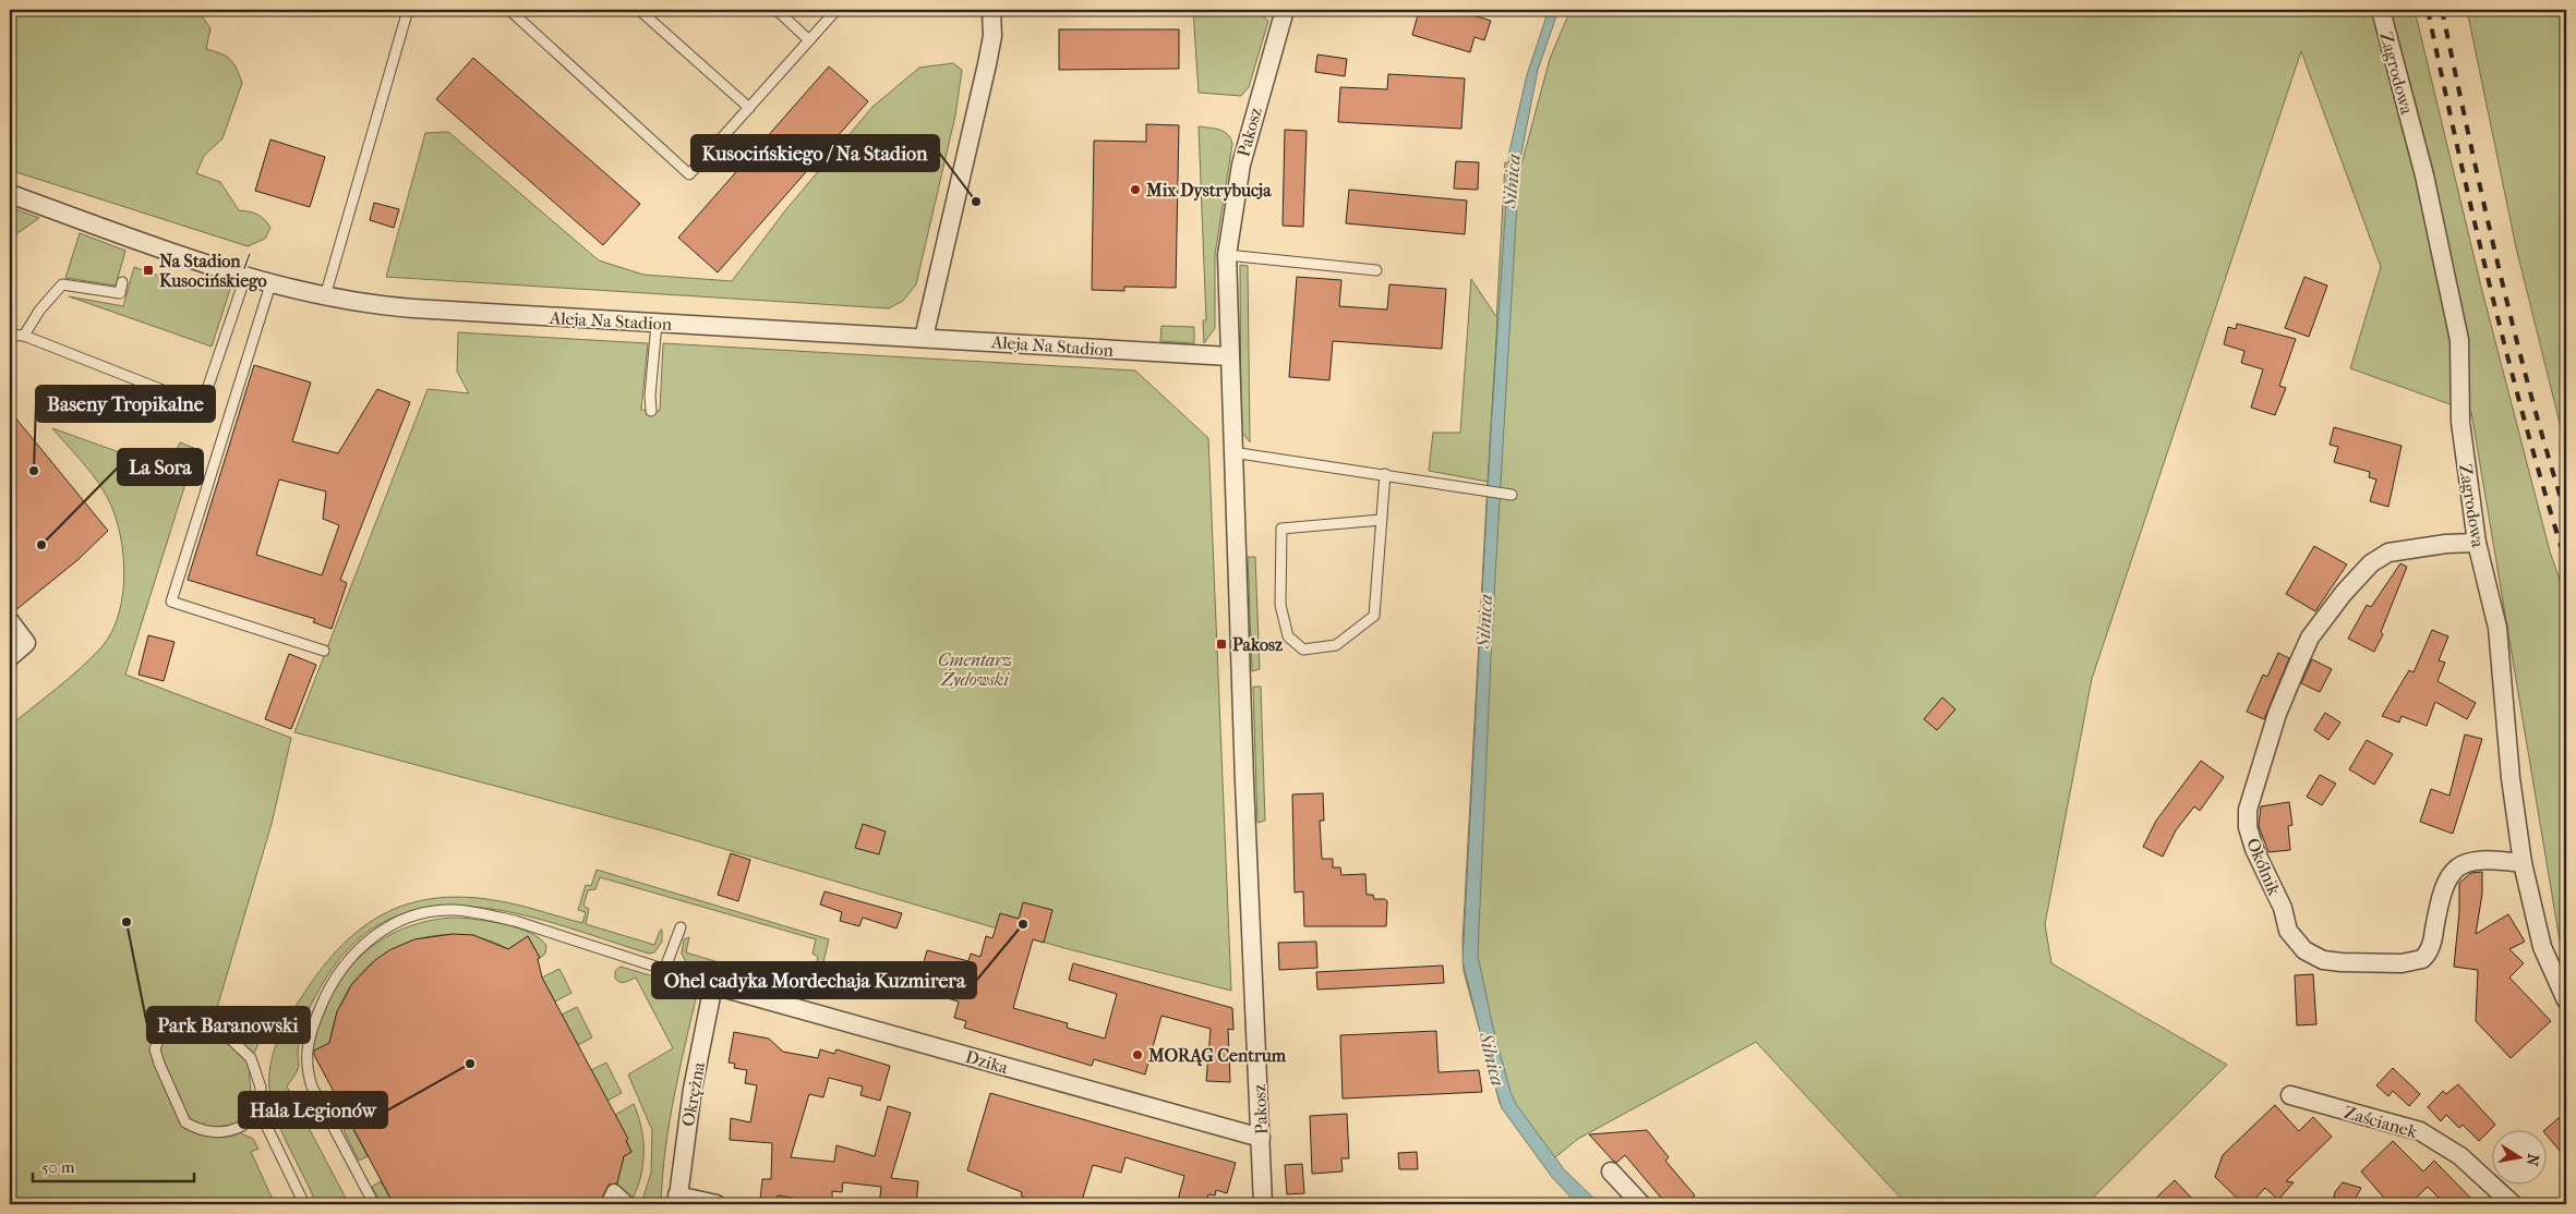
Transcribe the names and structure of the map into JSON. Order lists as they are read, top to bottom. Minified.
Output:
{"streets":{"street":["Zagrodowa","Pakosz","Aleja Na Stadion","Okólnik","Dzika","Okrężna","Zaścianek"]},"crossings":[["Zagrodowa","Okólnik"],["Pakosz","Aleja Na Stadion"],["Pakosz","Dzika"],["Dzika","Okrężna"]],"water":["Silnica"],"parks":["Cmentarz Żydowski"],"places":{"other":["Mix Dystrybucja","Kusocińskiego / Na Stadion","Baseny Tropikalne","La Sora","Park Baranowski","Ohel cadyka Mordechaja Kuzmirera","MORĄG Centrum","Hala Legionów"],"transit":["Na Stadion / Kusocińskiego","Pakosz"]},"scale_bar":"50 m","north":"right"}
